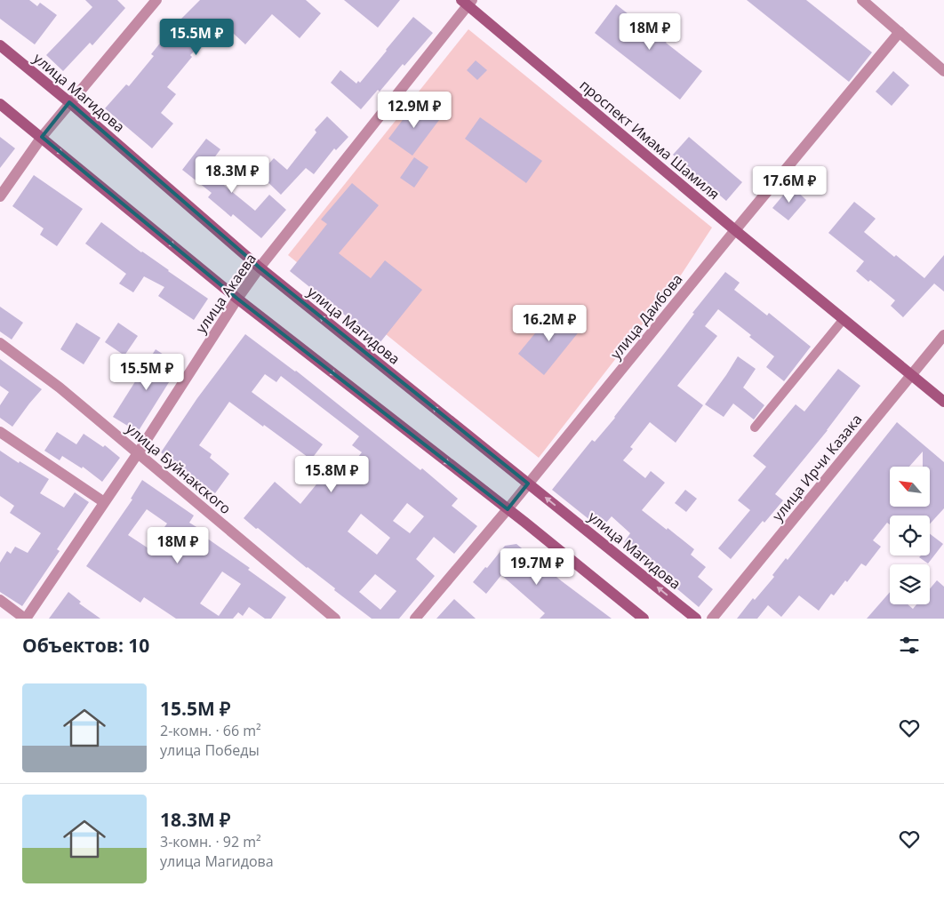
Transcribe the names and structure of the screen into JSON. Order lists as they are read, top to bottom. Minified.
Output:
{"streets":{"main road":["улица Магидова","проспект Имама Шамиля"],"street":["улица Акаева","улица Даибова","улица Ирчи Казака","улица Буйнакского"]},"crossings":[["улица Магидова","улица Акаева"],["улица Магидова","улица Даибова"],["проспект Имама Шамиля","улица Акаева"],["проспект Имама Шамиля","улица Даибова"],["проспект Имама Шамиля","улица Ирчи Казака"],["улица Акаева","улица Буйнакского"]],"north":"top left","page":{"price":["18M ₽","15.5M ₽","12.9M ₽","18.3M ₽","17.6M ₽","16.2M ₽","15.5M ₽","15.8M ₽","18M ₽","19.7M ₽"],"heading":"Объектов: 10","list":[{"name":"15.5M ₽","note":"2-комн. · 66 m² · улица Победы"},{"name":"18.3M ₽","note":"3-комн. · 92 m² · улица Магидова"}]}}
